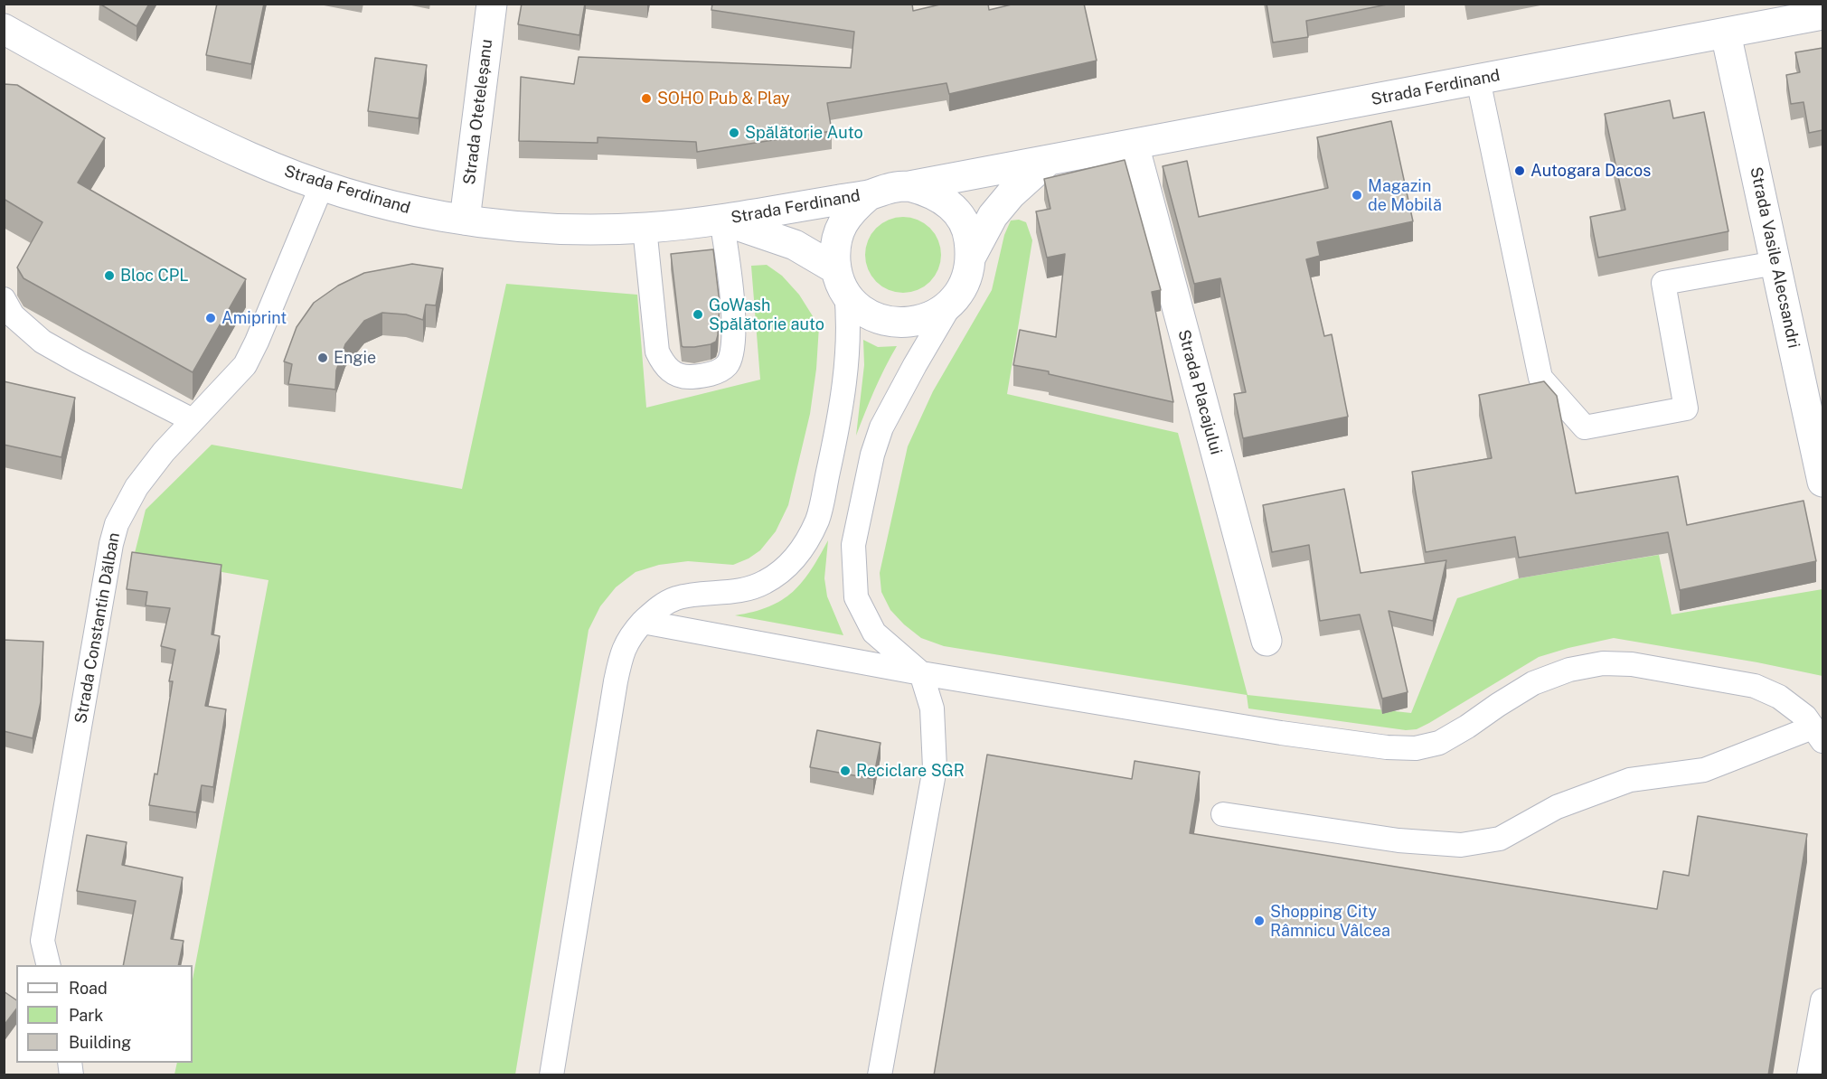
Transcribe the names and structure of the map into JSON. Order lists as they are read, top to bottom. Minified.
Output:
{"streets":{"street":["Strada Ferdinand","Strada Oteteleșanu","Strada Vasile Alecsandri","Strada Placajului"],"lane":["Strada Constantin Dălban"]},"crossings":[["Strada Ferdinand","Strada Oteteleșanu"],["Strada Ferdinand","Strada Vasile Alecsandri"],["Strada Ferdinand","Strada Placajului"],["Strada Ferdinand","Strada Constantin Dălban"]],"places":["SOHO Pub & Play","Spălătorie Auto","Autogara Dacos","Magazin de Mobilă","Bloc CPL","GoWash Spălătorie auto","Amiprint","Engie","Reciclare SGR","Shopping City Râmnicu Vâlcea"],"legend":["Road","Park","Building"]}
